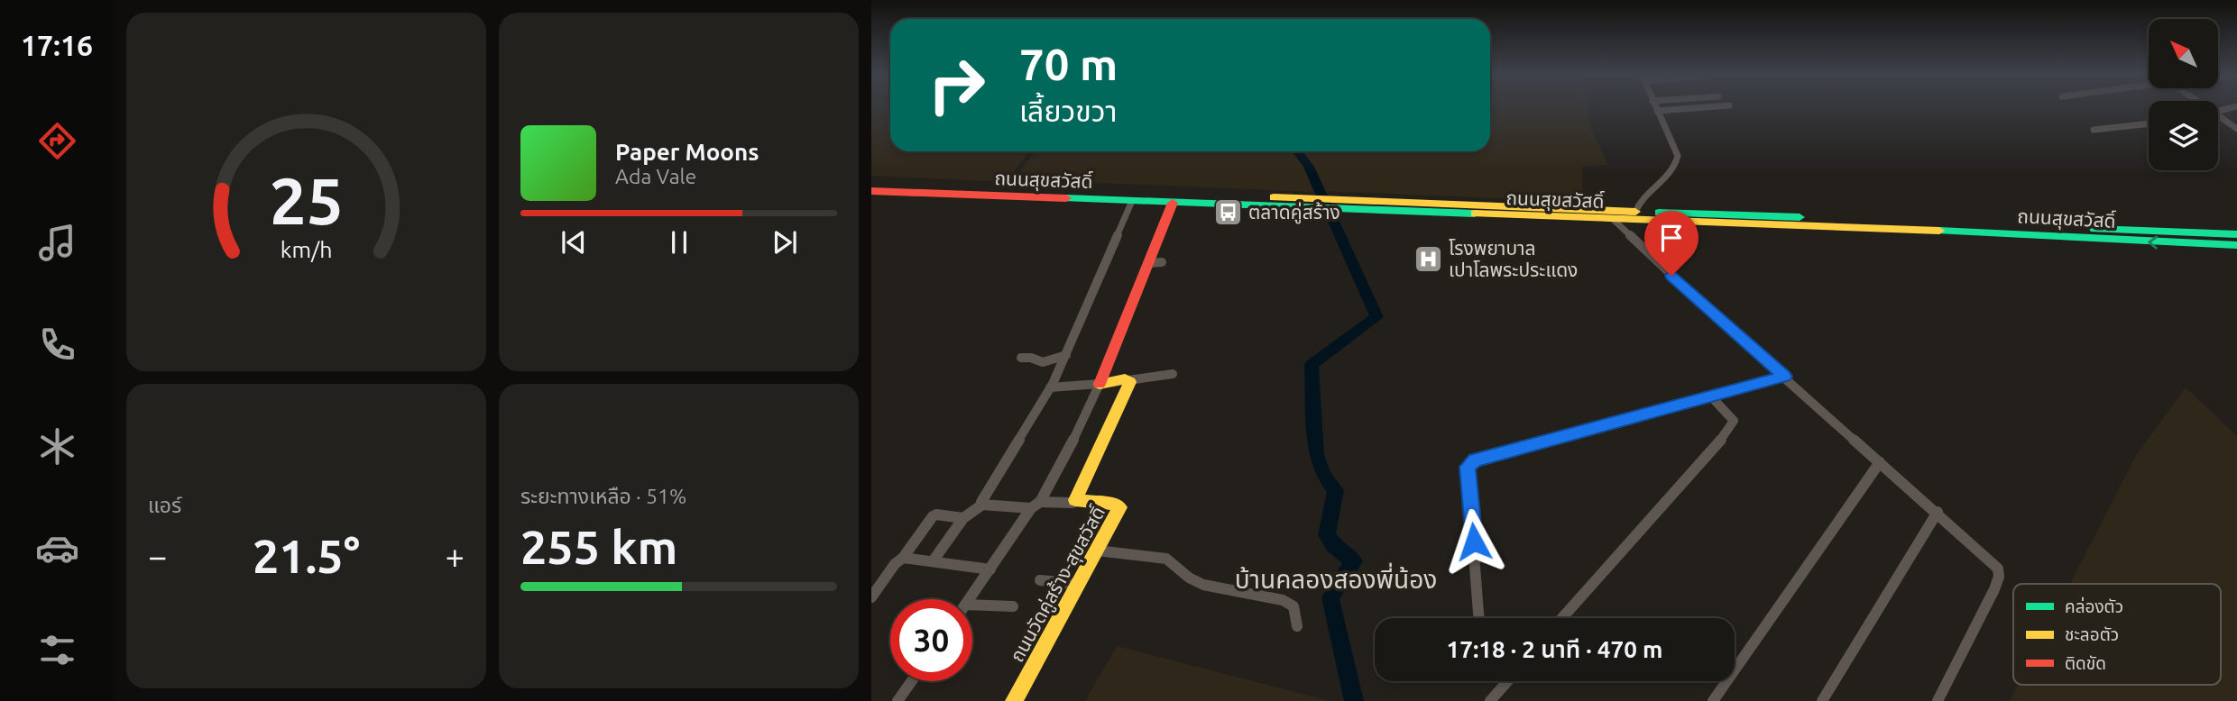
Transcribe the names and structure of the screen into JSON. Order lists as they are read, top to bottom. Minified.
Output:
{"streets":{"main road":["ถนนสุขสวัสดิ์","ถนนวัดคู่สร้าง-สุขสวัสดิ์"]},"districts":["บ้านคลองสองพี่น้อง"],"places":{"bus stop":["ตลาดคู่สร้าง"],"hospital":["โรงพยาบาล เปาโลพระประแดง"]},"legend":["คล่องตัว","ชะลอตัว","ติดขัด"],"north":"top left","page":{"tabs":"17:16","turn":["70 m","เลี้ยวขวา"],"song":["Paper Moons","Ada Vale"],"tile":["แอร์",["ระยะทางเหลือ · 51%","255 km"]],"heat":["−","21.5°","+"],"limit":"30","trip":"17:18 · 2 นาที · 470 m","gauge":["25","km/h"]}}
